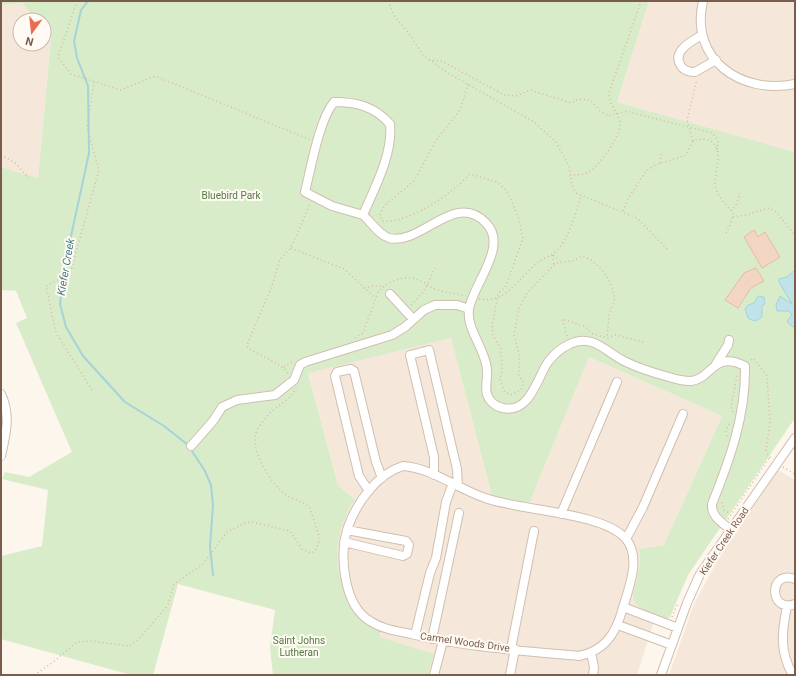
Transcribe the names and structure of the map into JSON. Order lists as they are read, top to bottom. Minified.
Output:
{"streets":{"street":["Kiefer Creek Road","Carmel Woods Drive"]},"water":["Kiefer Creek"],"parks":["Bluebird Park","Saint Johns Lutheran"],"north":"bottom"}
